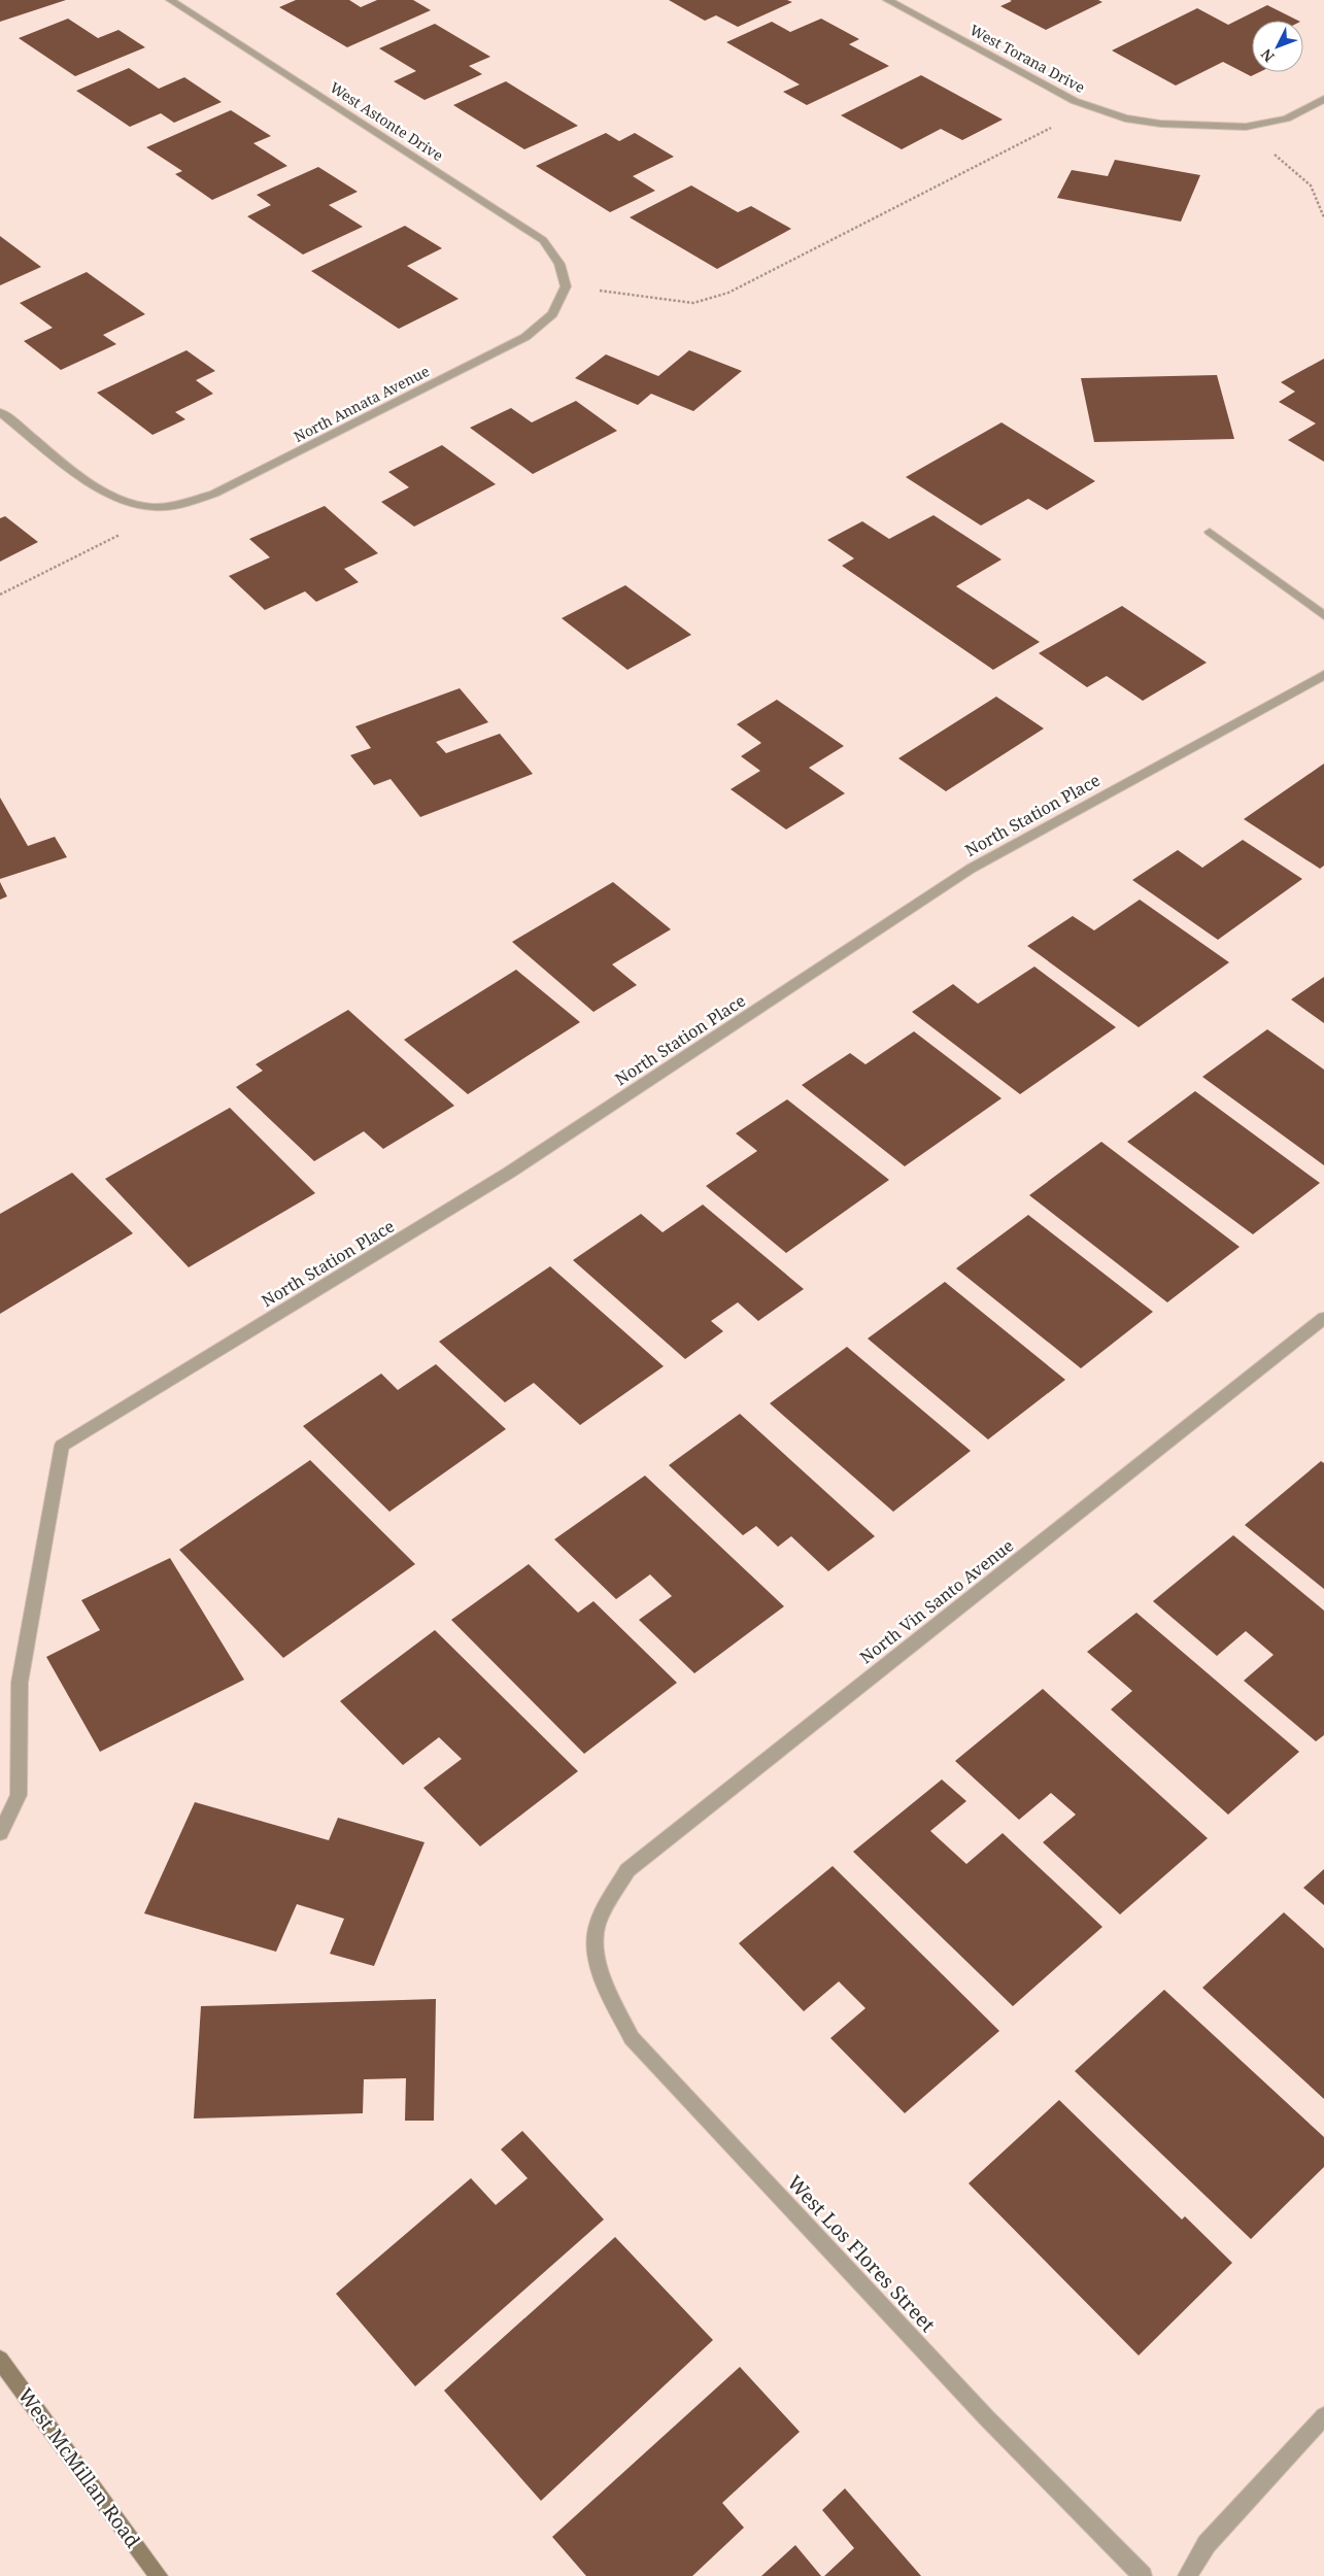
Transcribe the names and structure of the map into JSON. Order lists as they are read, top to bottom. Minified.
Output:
{"streets":{"main road":["West McMillan Road"],"street":["West Torana Drive","West Astonte Drive","North Annata Avenue","North Station Place","North Vin Santo Avenue","West Los Flores Street"]},"crossings":[["West Astonte Drive","North Annata Avenue"],["North Vin Santo Avenue","West Los Flores Street"]],"north":"bottom left"}
